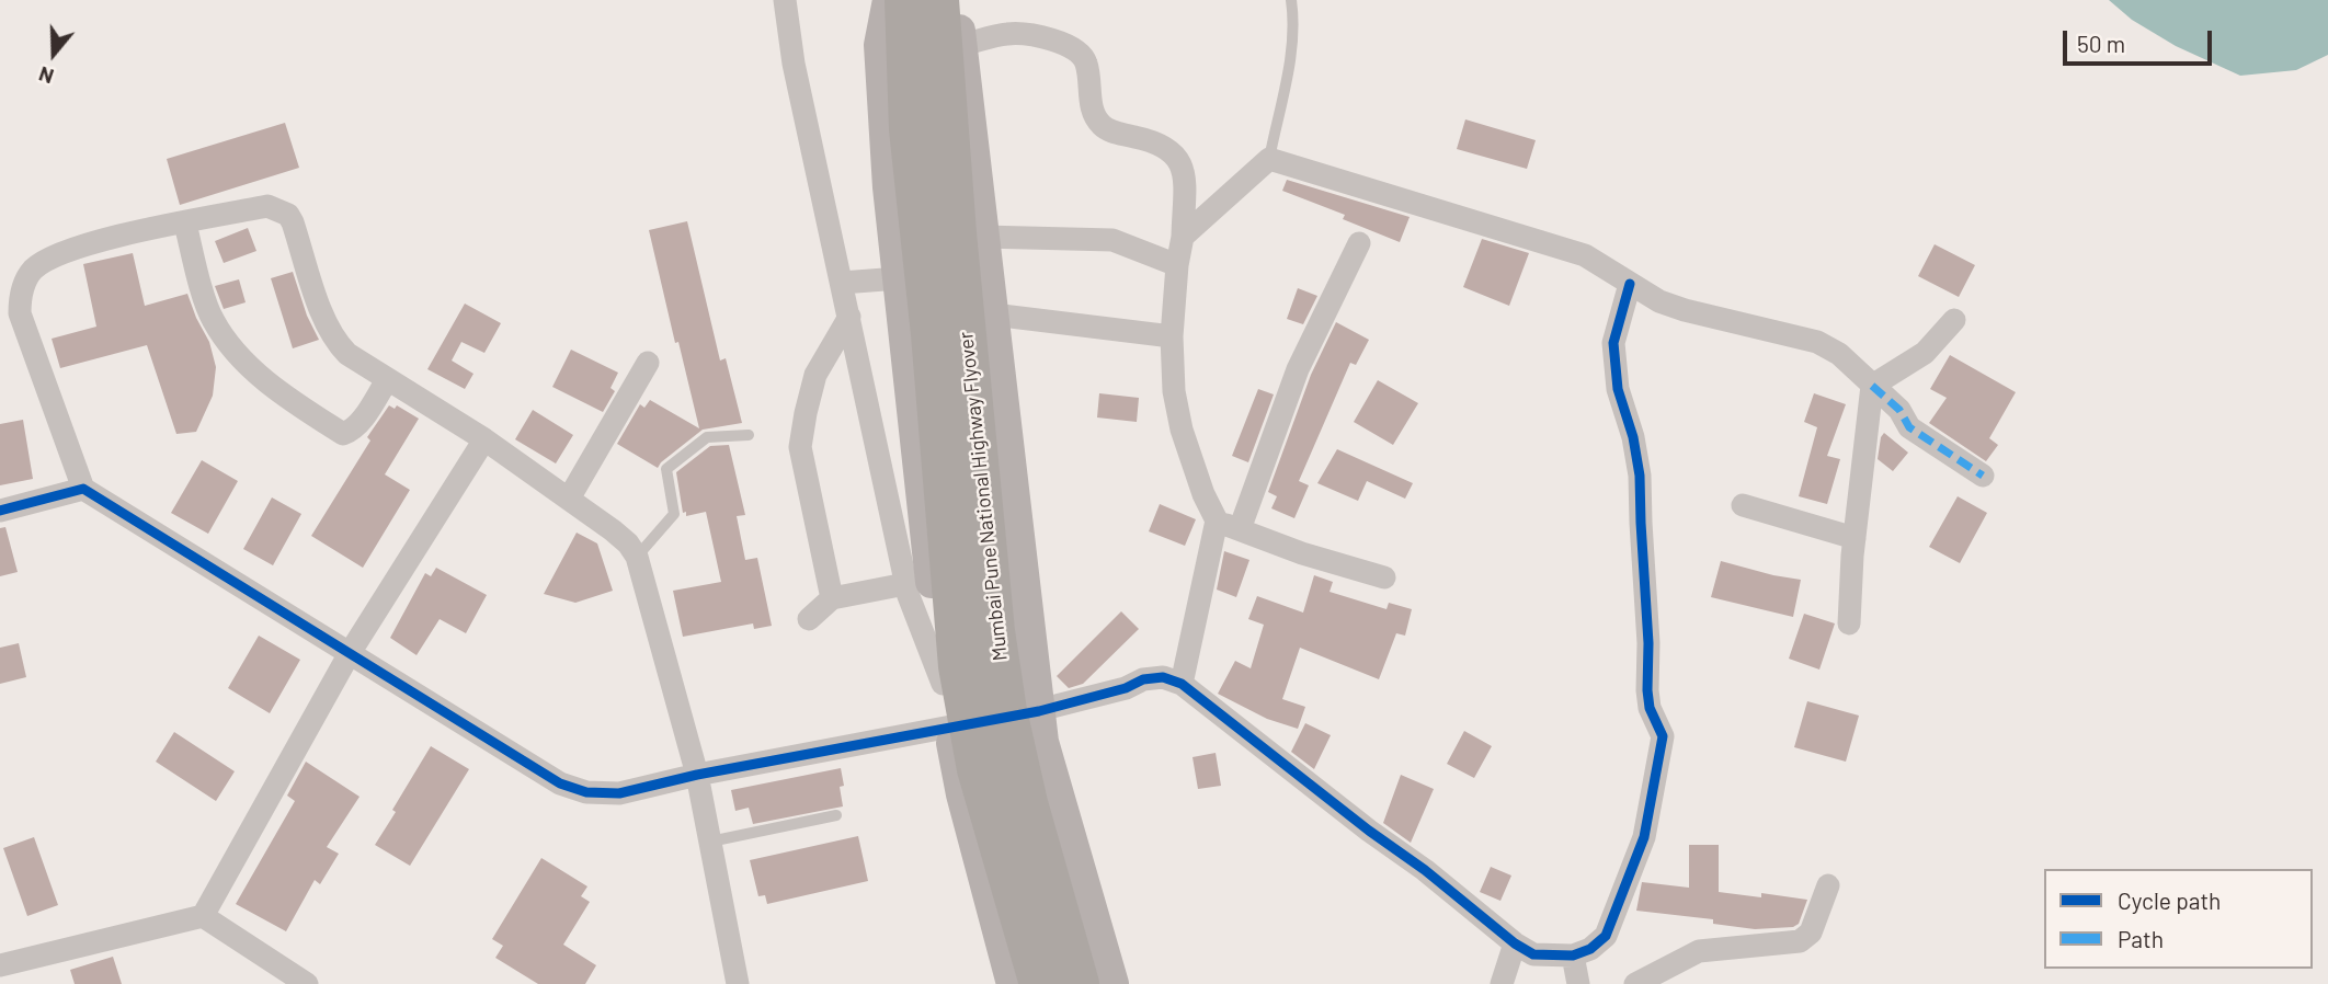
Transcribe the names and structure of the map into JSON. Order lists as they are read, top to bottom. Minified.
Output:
{"streets":{"highway":["Mumbai Pune National Highway Flyover"]},"legend":["Cycle path","Path"],"scale_bar":"50 m","north":"bottom"}
